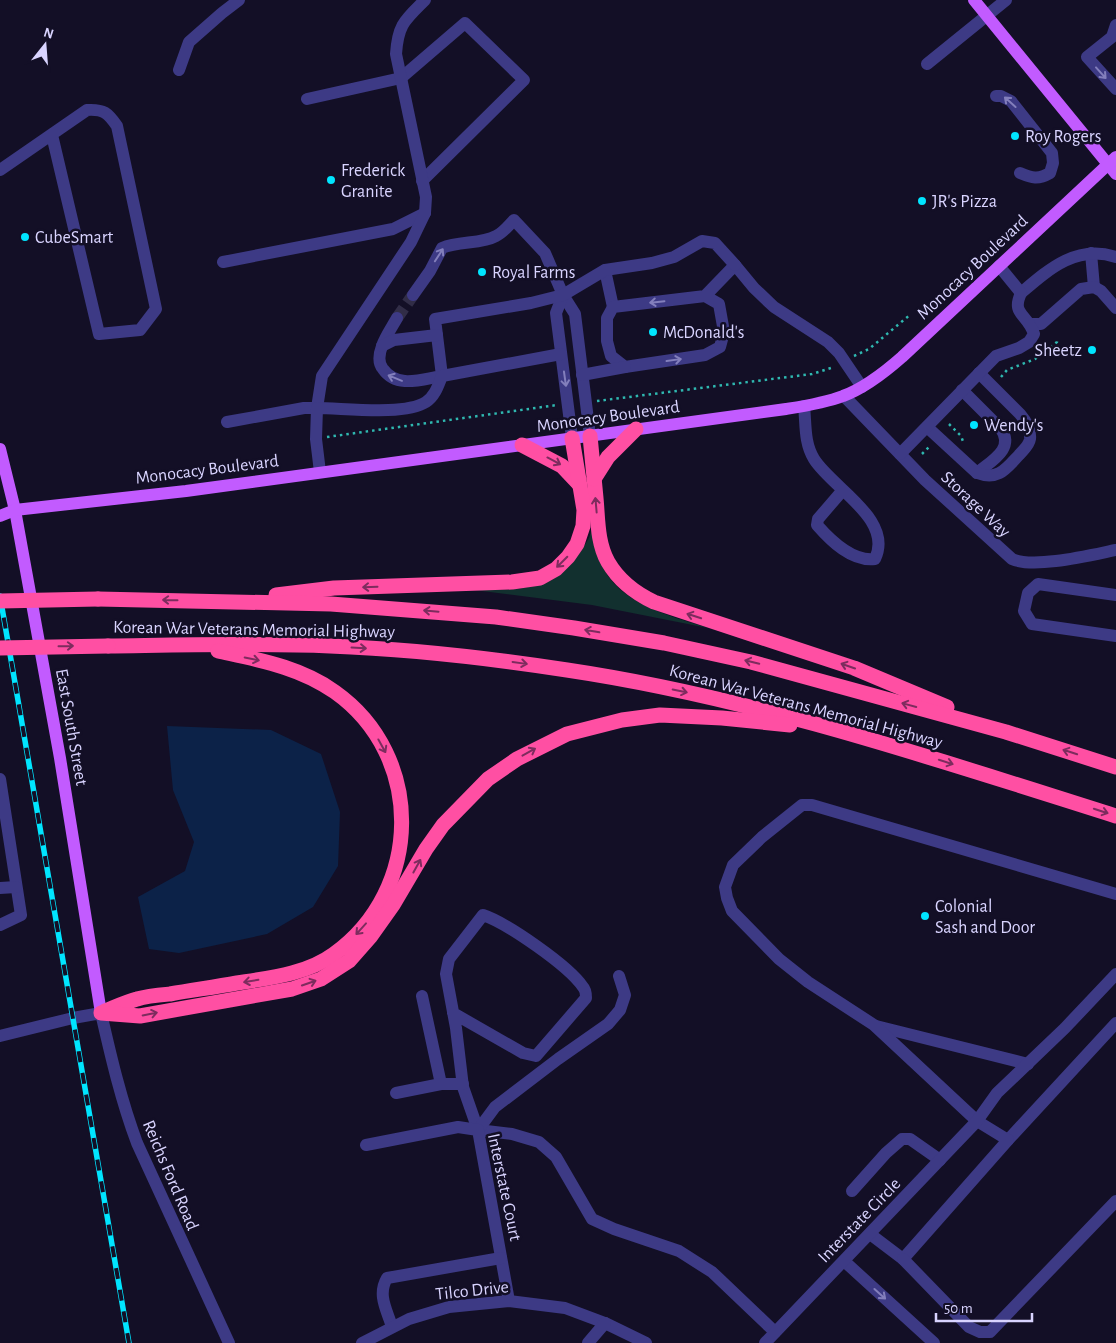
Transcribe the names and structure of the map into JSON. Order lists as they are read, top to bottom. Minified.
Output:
{"streets":{"highway":["Korean War Veterans Memorial Highway"],"main road":["Monocacy Boulevard","East South Street"],"street":["Storage Way","Reichs Ford Road","Interstate Court","Interstate Circle","Tilco Drive"]},"crossings":[["Monocacy Boulevard","Storage Way"],["Monocacy Boulevard","East South Street"],["East South Street","Reichs Ford Road"],["Interstate Court","Tilco Drive"]],"places":["Roy Rogers","Frederick Granite","JR's Pizza","CubeSmart","Royal Farms","McDonald's","Sheetz","Wendy's","Colonial Sash and Door"],"scale_bar":"50 m","north":"top"}
